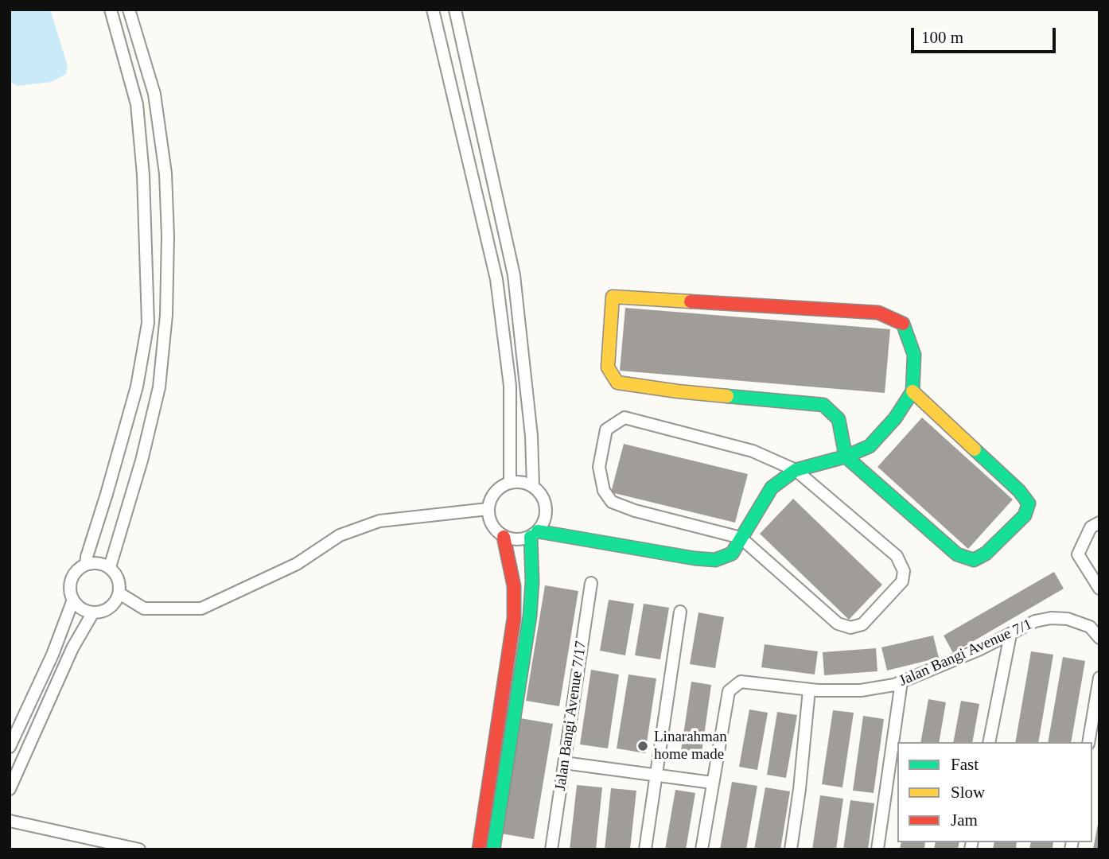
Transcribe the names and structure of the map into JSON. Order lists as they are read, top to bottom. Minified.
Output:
{"streets":{"street":["Jalan Bangi Avenue 7/1","Jalan Bangi Avenue 7/17"]},"places":["Linarahman home made"],"legend":["Fast","Slow","Jam"],"scale_bar":"100 m"}
